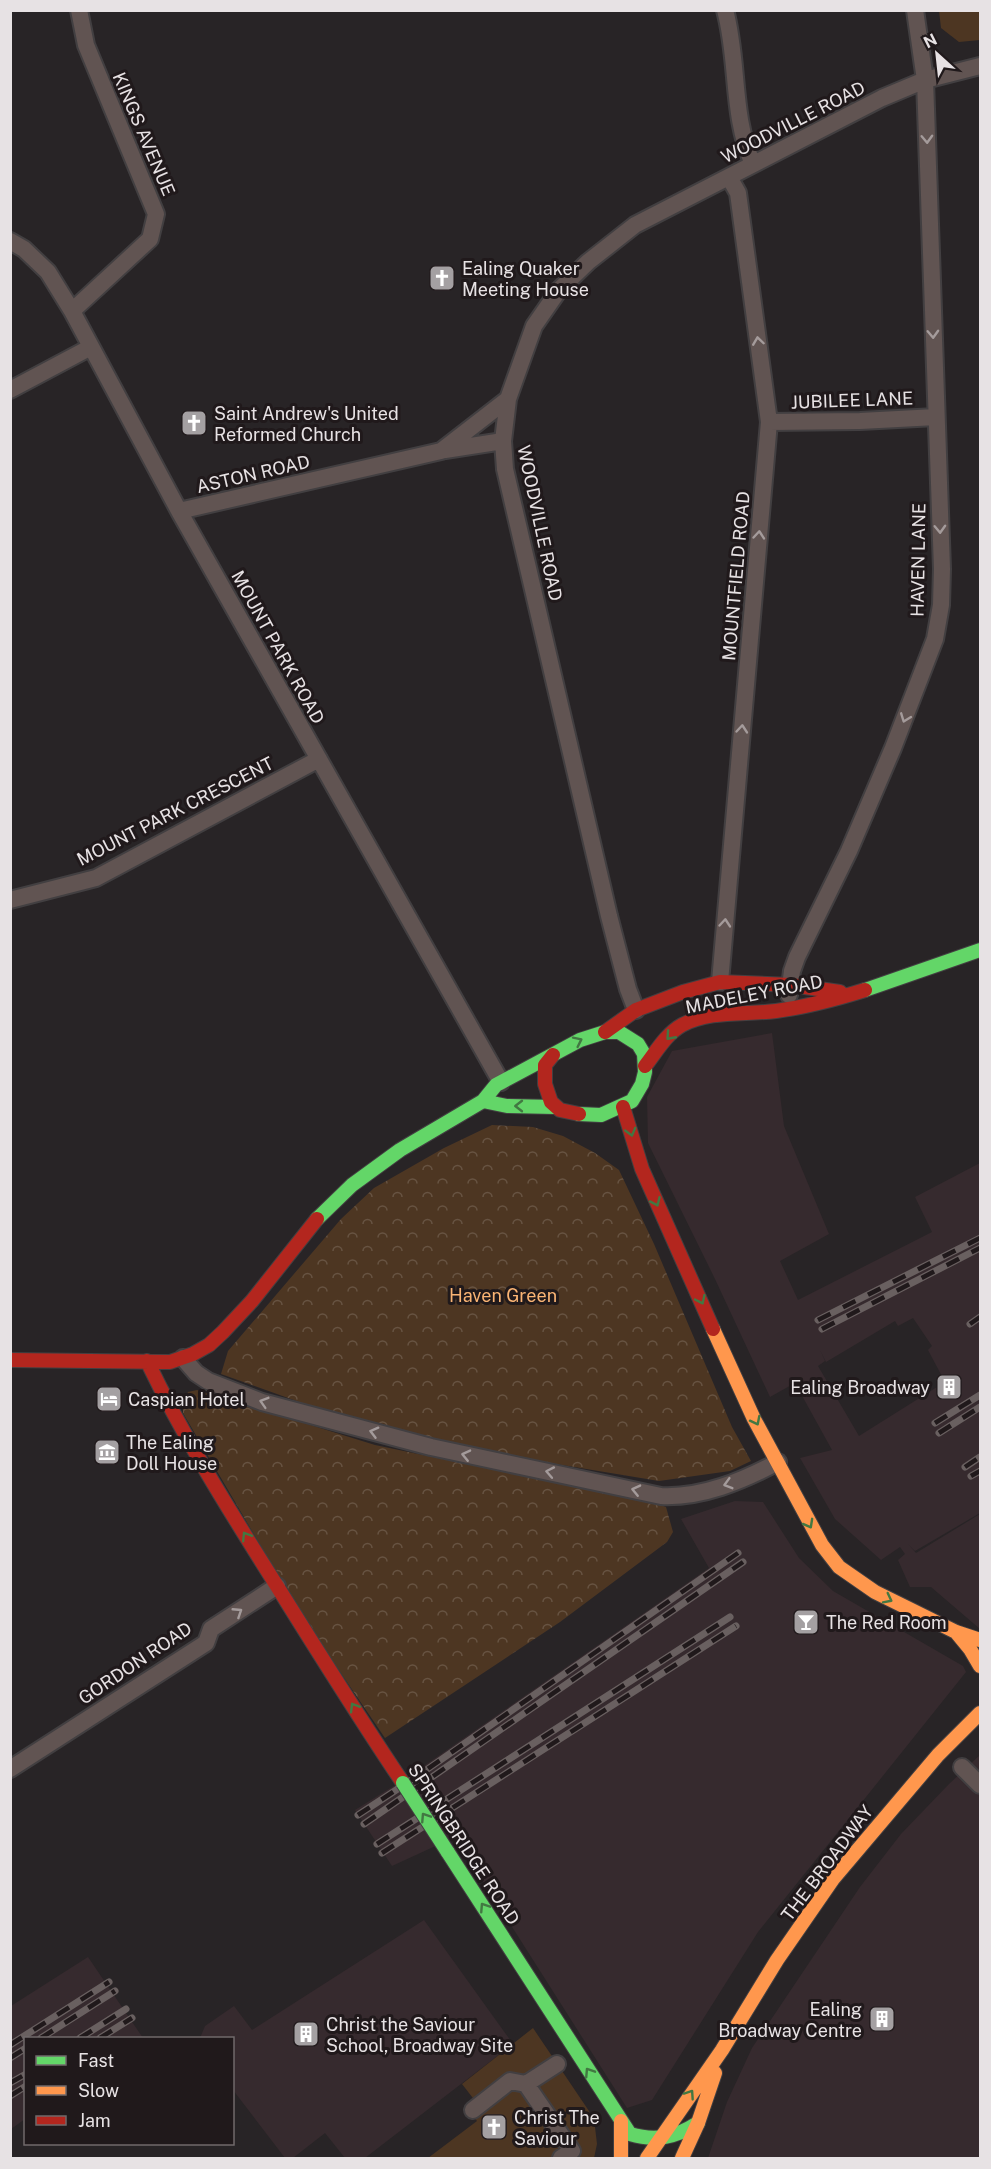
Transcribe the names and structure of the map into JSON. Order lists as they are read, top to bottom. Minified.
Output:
{"streets":{"main road":["MADELEY ROAD","SPRINGBRIDGE ROAD","THE BROADWAY"],"street":["WOODVILLE ROAD","KINGS AVENUE","JUBILEE LANE","ASTON ROAD","HAVEN LANE","MOUNTFIELD ROAD","MOUNT PARK ROAD","MOUNT PARK CRESCENT","GORDON ROAD"]},"crossings":[["WOODVILLE ROAD","ASTON ROAD"],["WOODVILLE ROAD","HAVEN LANE"],["WOODVILLE ROAD","MOUNTFIELD ROAD"],["WOODVILLE ROAD","MADELEY ROAD"],["KINGS AVENUE","MOUNT PARK ROAD"],["JUBILEE LANE","HAVEN LANE"],["JUBILEE LANE","MOUNTFIELD ROAD"],["ASTON ROAD","MOUNT PARK ROAD"],["HAVEN LANE","MADELEY ROAD"],["MOUNTFIELD ROAD","MADELEY ROAD"],["MOUNT PARK ROAD","MOUNT PARK CRESCENT"],["GORDON ROAD","SPRINGBRIDGE ROAD"],["SPRINGBRIDGE ROAD","THE BROADWAY"]],"one_way":["HAVEN LANE","MOUNTFIELD ROAD","GORDON ROAD","SPRINGBRIDGE ROAD"],"parks":["Haven Green"],"places":{"church":["Ealing Quaker Meeting House","Saint Andrew's United Reformed Church","Christ The Saviour"],"building":["Ealing Broadway","Ealing Broadway Centre","Christ the Saviour School, Broadway Site"],"hotel":["Caspian Hotel"],"museum":["The Ealing Doll House"],"bar":["The Red Room"]},"legend":["Fast","Slow","Jam"],"north":"top left"}
